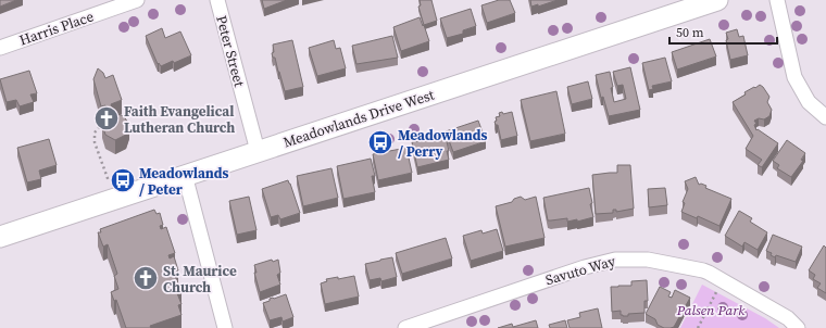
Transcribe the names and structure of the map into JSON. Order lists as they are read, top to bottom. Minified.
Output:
{"streets":{"main road":["Meadowlands Drive West"],"street":["Harris Place","Peter Street","Savuto Way"]},"crossings":[["Peter Street","Meadowlands Drive West"]],"parks":["Palsen Park"],"places":{"church":["Faith Evangelical Lutheran Church","St. Maurice Church"],"bus stop":["Meadowlands / Perry","Meadowlands / Peter"]},"scale_bar":"50 m"}
